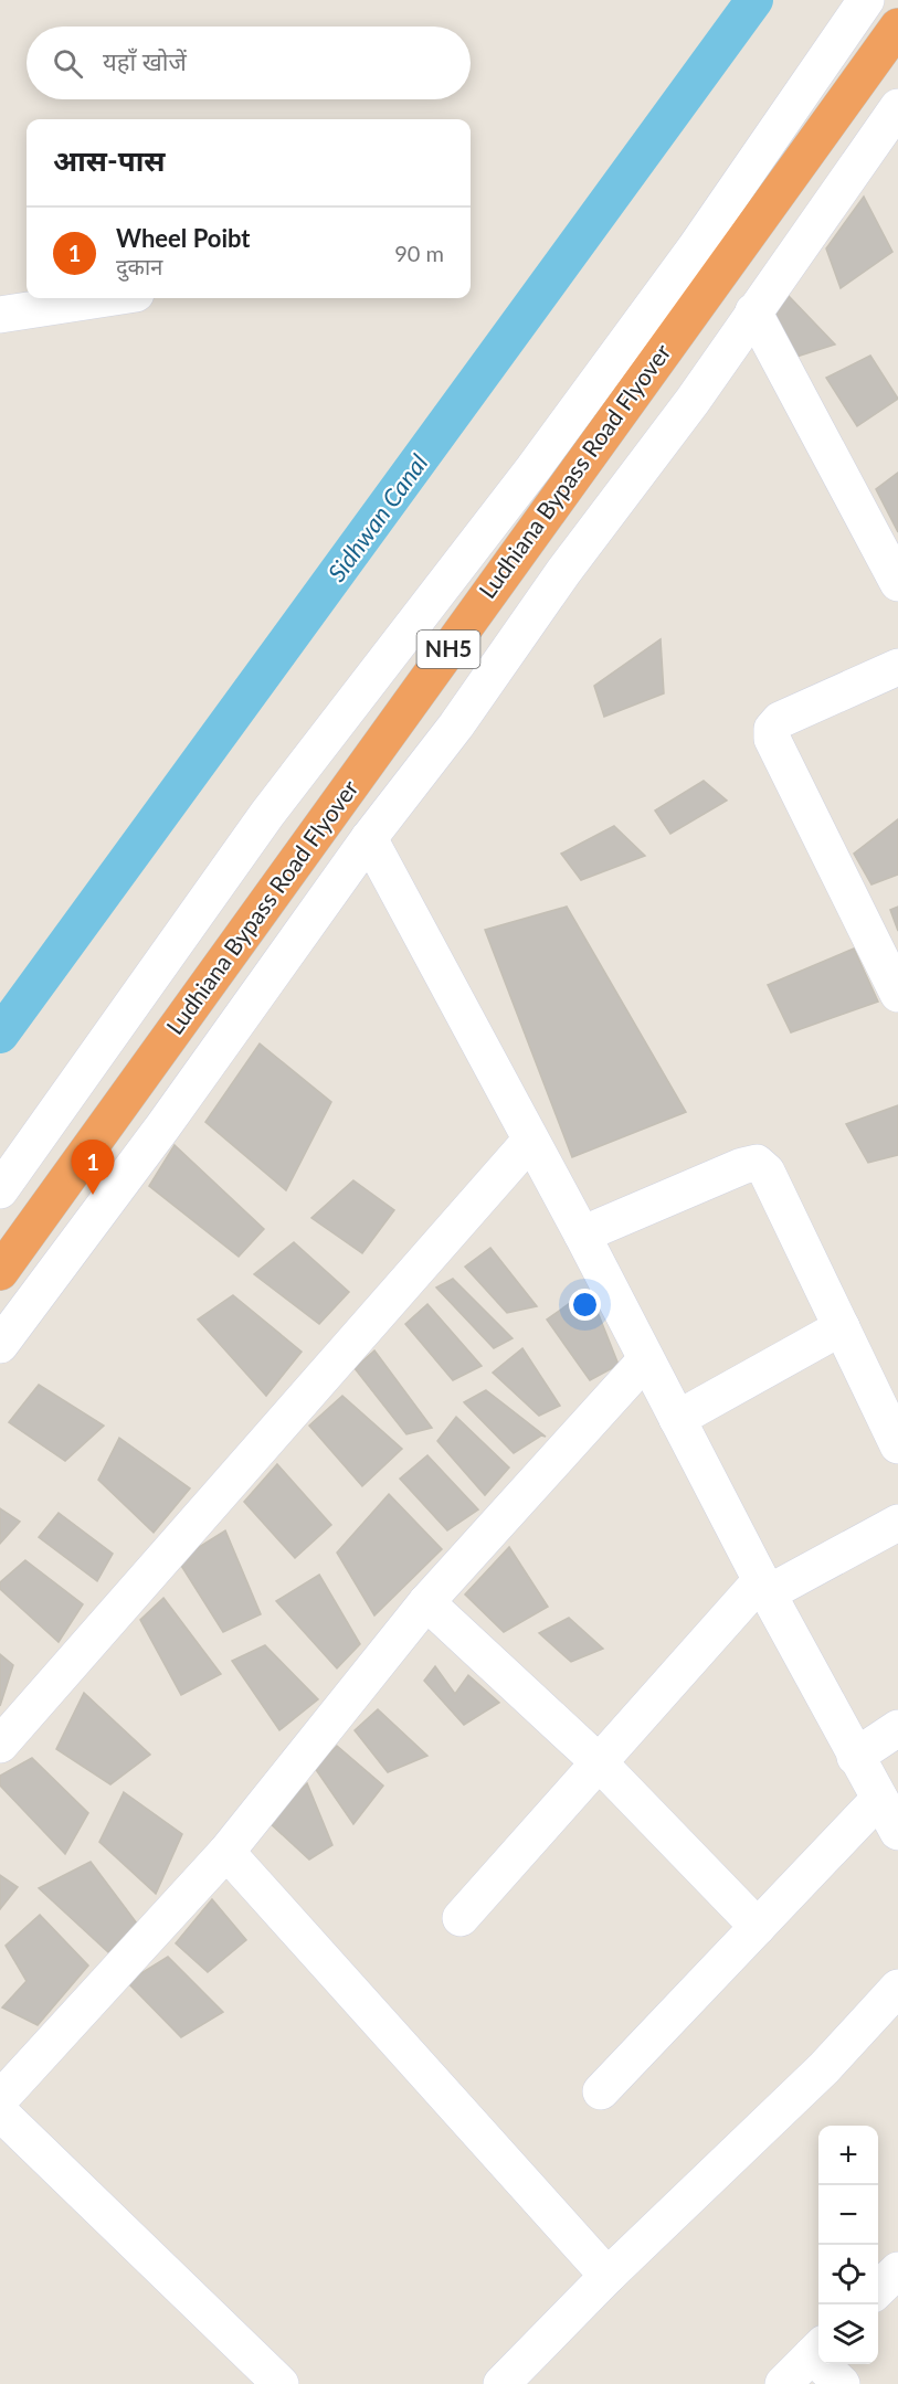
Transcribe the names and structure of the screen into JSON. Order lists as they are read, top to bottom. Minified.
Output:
{"streets":{"highway":["Ludhiana Bypass Road Flyover","NH5"]},"water":["Sidhwan Canal"],"page":{"search":"यहाँ खोजें","heading":"आस-पास","list":[{"mark":"1","name":"Wheel Poibt","note":"दुकान","value":"90 m"}],"pins":"1","map_buttons":["+","−"]}}
